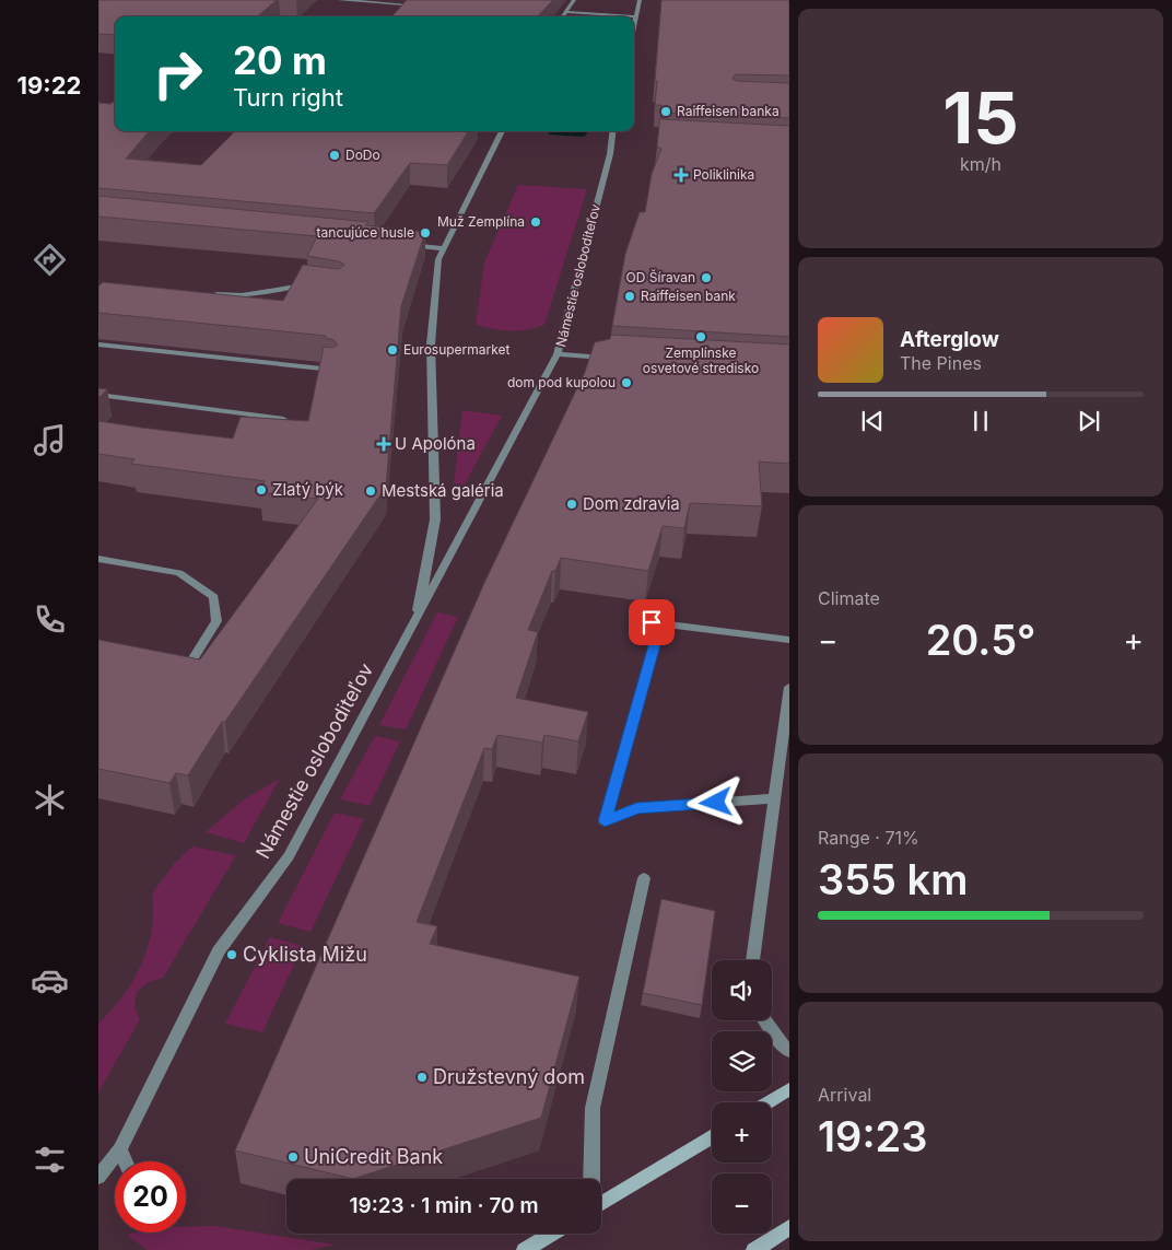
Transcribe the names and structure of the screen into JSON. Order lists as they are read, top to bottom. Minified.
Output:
{"streets":{"street":["Námestie osloboditeľov"]},"places":{"other":["Raiffeisen banka","DoDo","Muž Zemplína","tancujúce husle","OD Šíravan","Raiffeisen bank","Zemplínske osvetové stredisko","Eurosupermarket","dom pod kupolou","Zlatý býk","Mestská galéria","Dom zdravia","Cyklista Mižu","Družstevný dom","UniCredit Bank"],"health":["Poliklinika","U Apolóna"]},"page":{"tabs":"19:22","tile":[["15","km/h"],"Climate",["Range · 71%","355 km"],["Arrival","19:23"]],"turn":["20 m","Turn right"],"song":["Afterglow","The Pines"],"heat":["−","20.5°","+"],"map_buttons":["+","−"],"limit":"20","trip":"19:23 · 1 min · 70 m"}}
